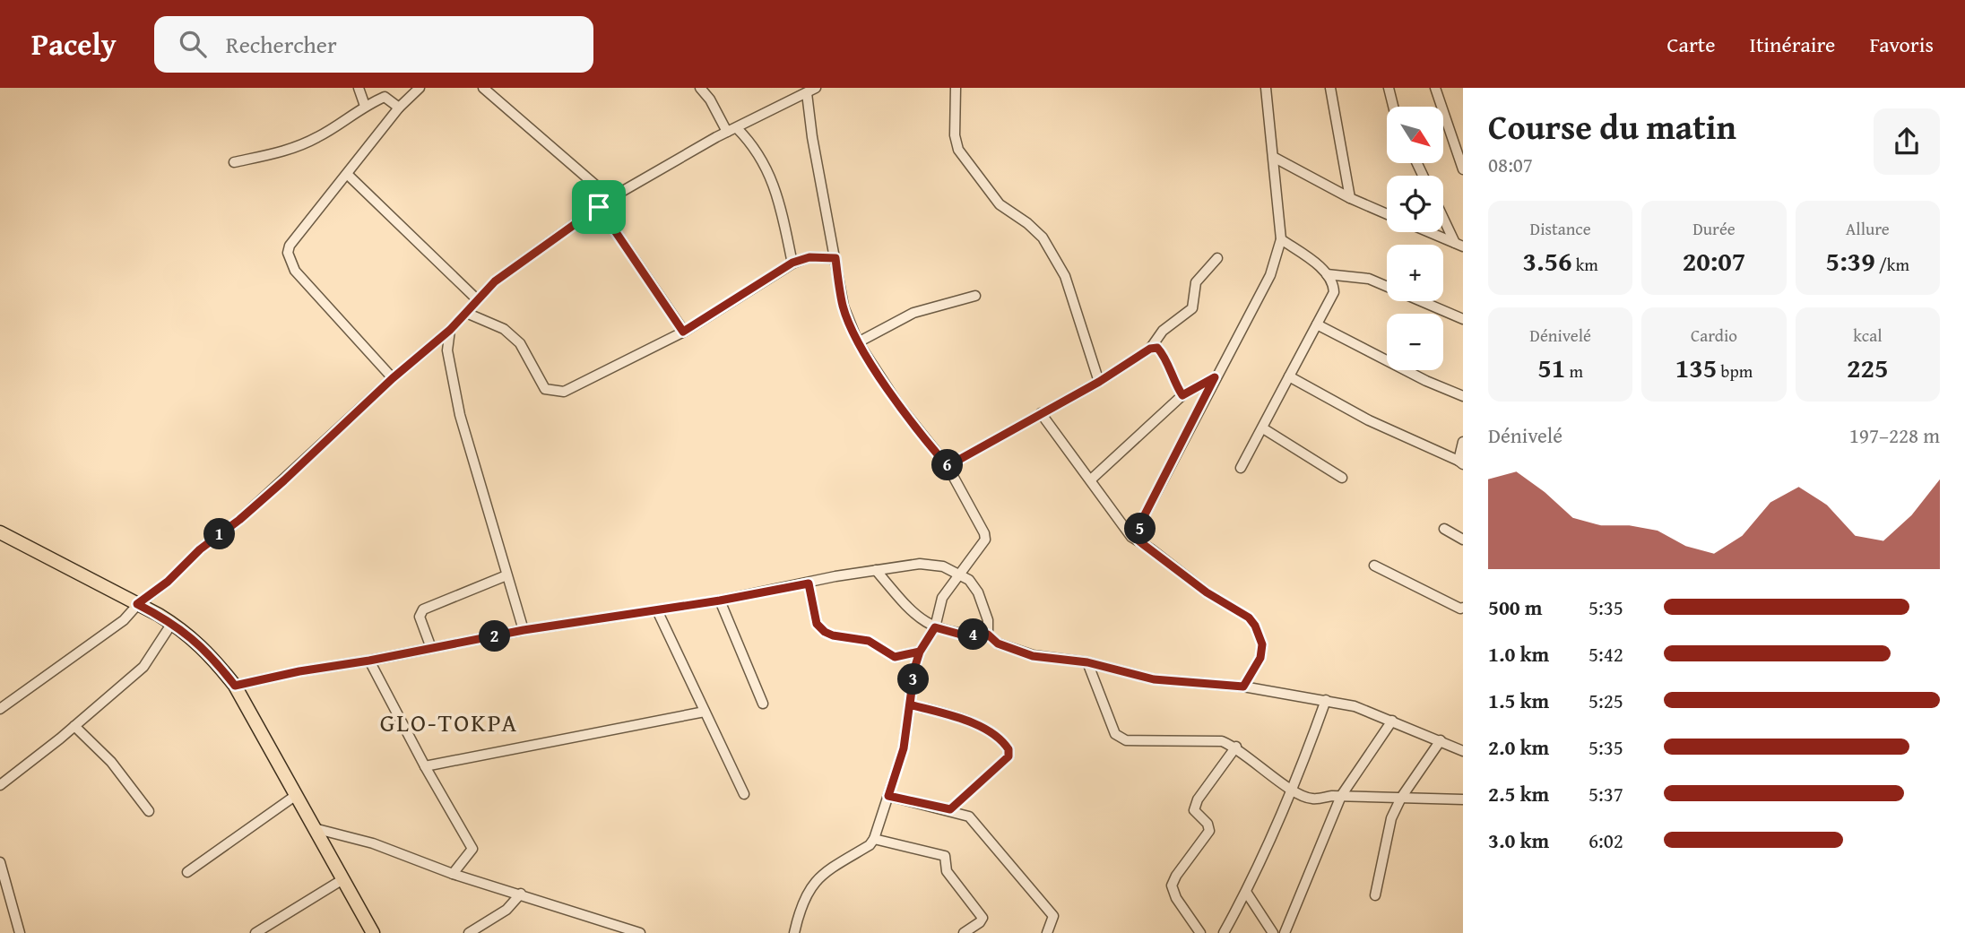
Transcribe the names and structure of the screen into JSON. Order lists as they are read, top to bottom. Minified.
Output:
{"districts":["GLO-TOKPA"],"north":"bottom right","page":{"header":"Pacely","search":"Rechercher","nav":["Carte","Itinéraire","Favoris"],"heading":["Course du matin","08:07"],"map_buttons":["+","−"],"stats":[["Distance","3.56 km"],["Durée","20:07"],["Allure","5:39 /km"],["Dénivelé","51 m"],["Cardio","135 bpm"],["kcal","225"]],"chart":["Dénivelé","197–228 m"],"pins":["6","5","1","4","2","3"],"list":[{"name":"500 m","note":"5:35"},{"name":"1.0 km","note":"5:42"},{"name":"1.5 km","note":"5:25"},{"name":"2.0 km","note":"5:35"},{"name":"2.5 km","note":"5:37"},{"name":"3.0 km","note":"6:02"}]}}
